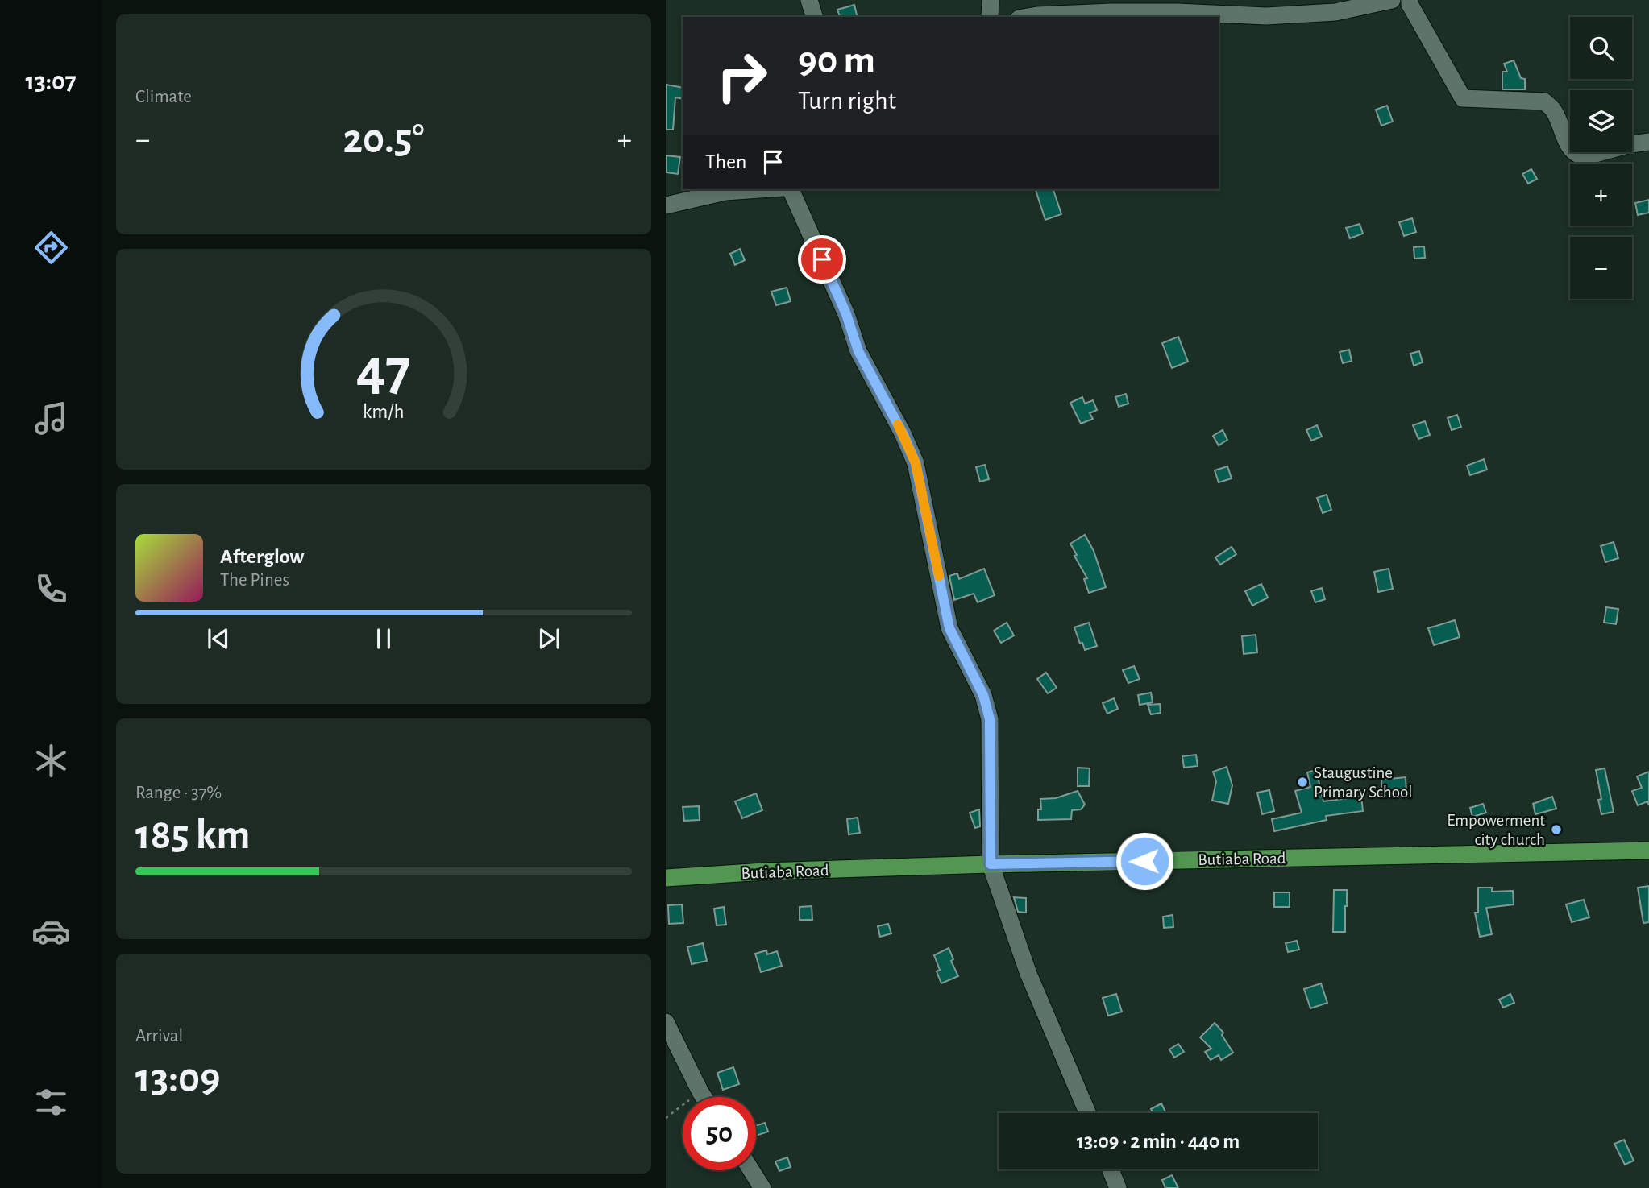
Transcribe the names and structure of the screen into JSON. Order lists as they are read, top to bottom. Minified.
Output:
{"streets":{"main road":["Butiaba Road"]},"places":["Staugustine Primary School","Empowerment city church"],"page":{"tabs":"13:07","tile":["Climate",["Range · 37%","185 km"],["Arrival","13:09"]],"map_buttons":["+","−"],"turn":["90 m","Turn right"],"heat":["−","20.5°","+"],"then":"Then","song":["Afterglow","The Pines"],"limit":"50","trip":"13:09 · 2 min · 440 m","gauge":["47","km/h"]}}
